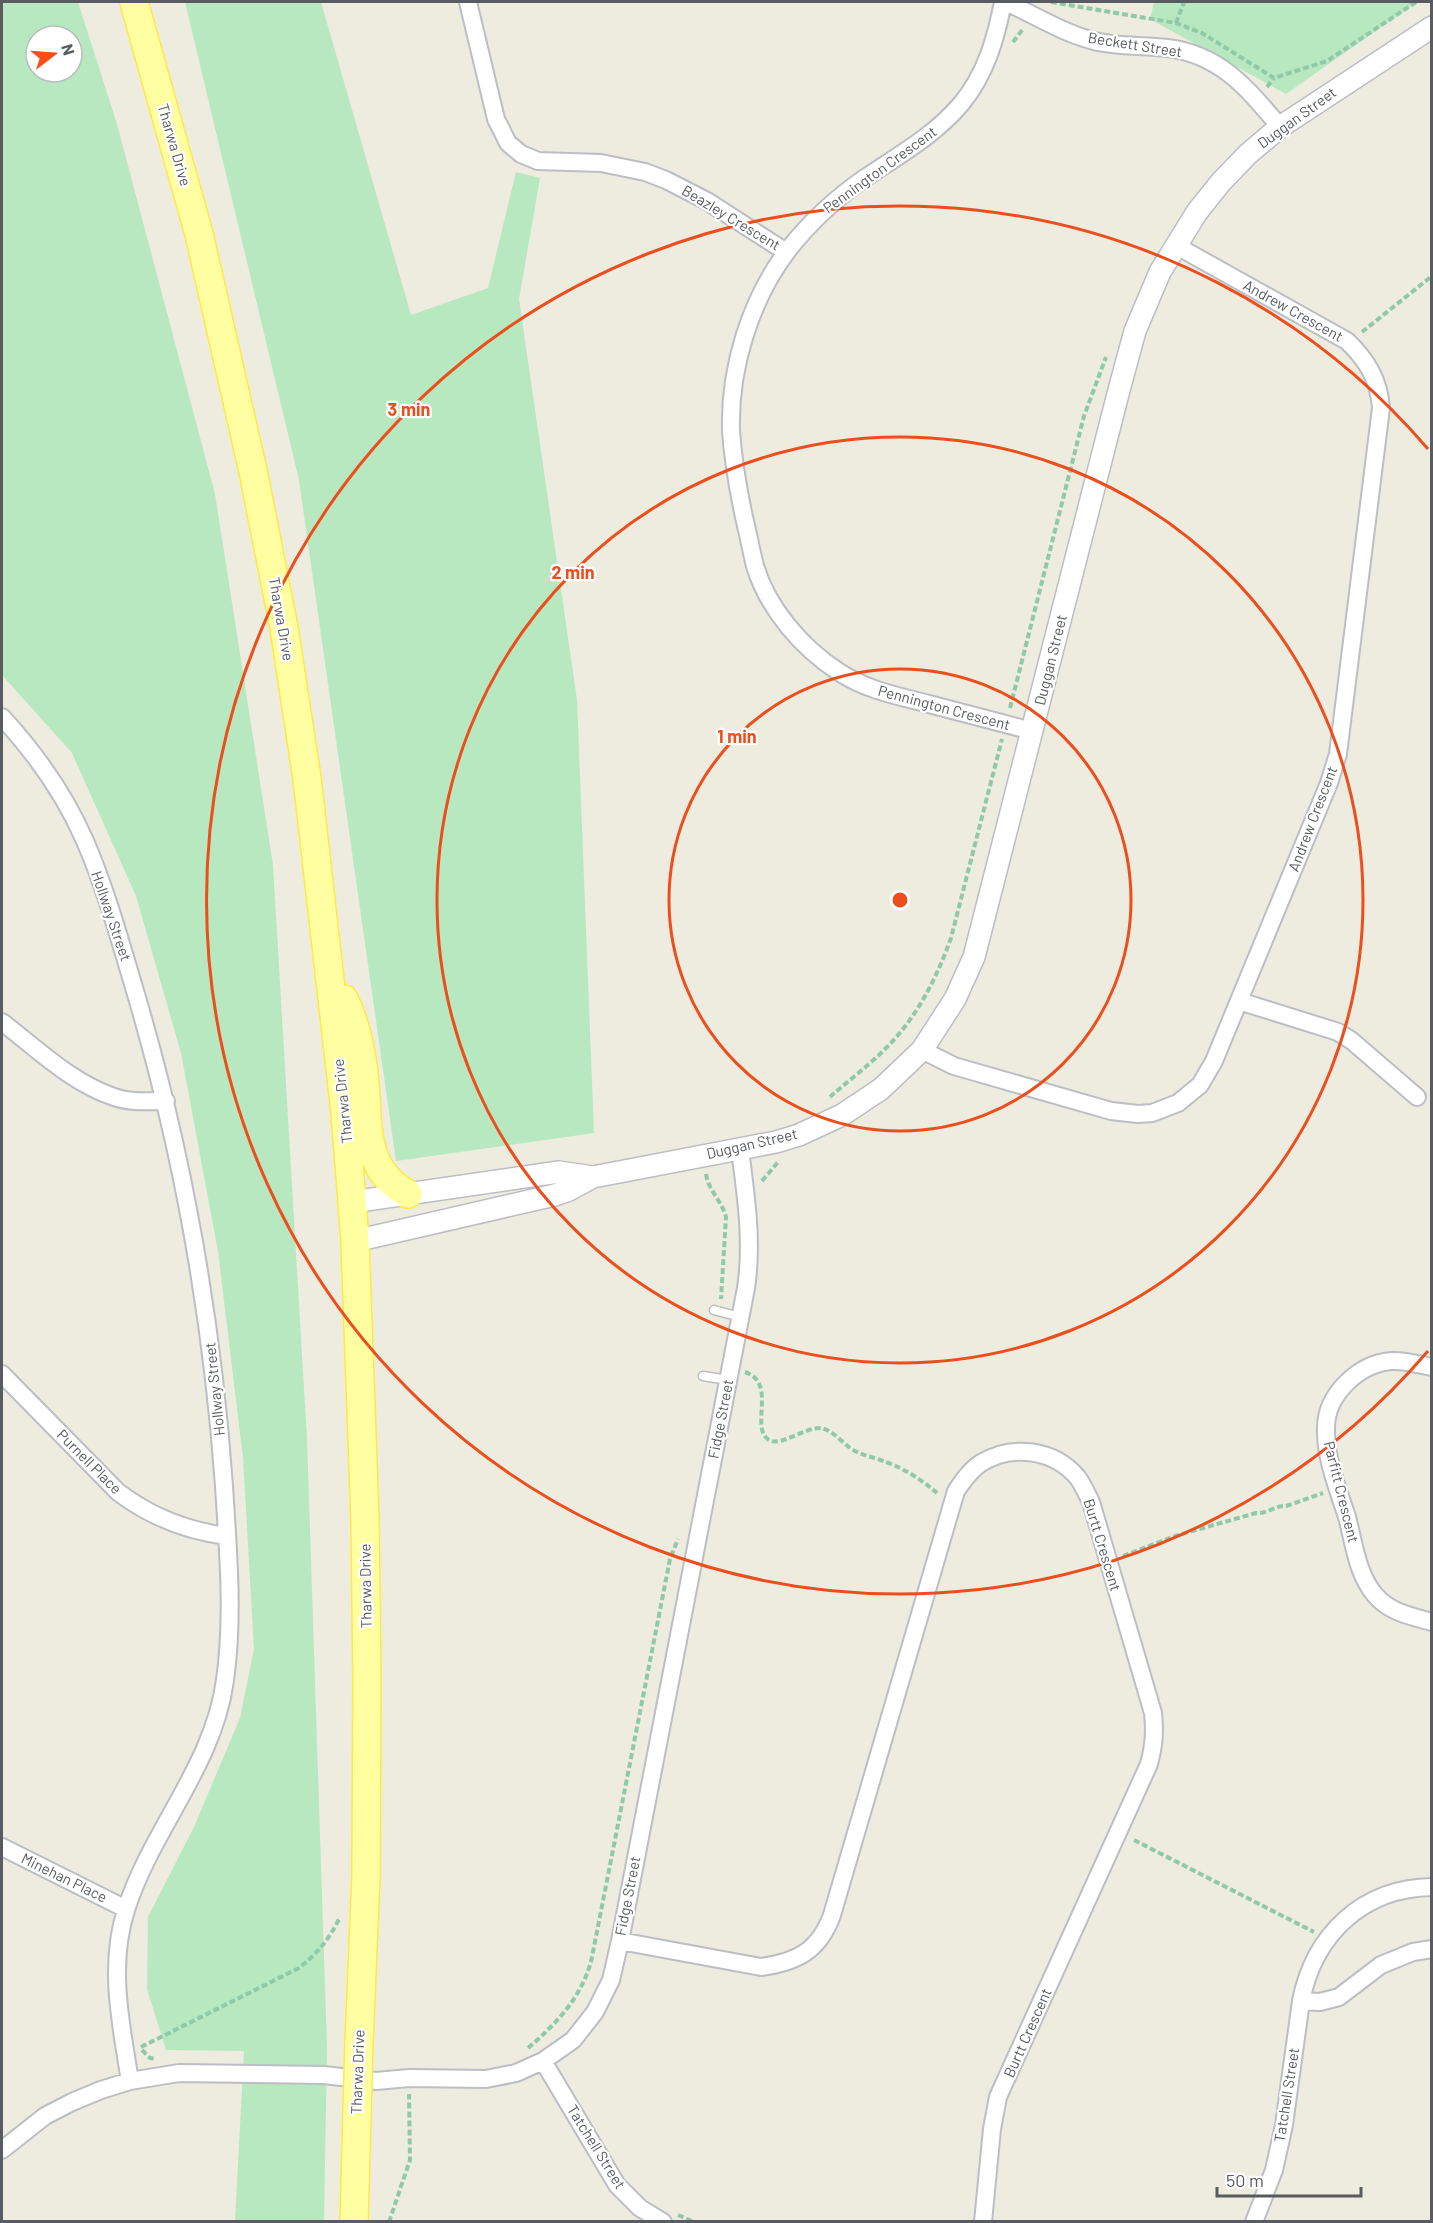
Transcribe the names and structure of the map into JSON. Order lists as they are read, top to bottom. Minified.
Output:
{"streets":{"main road":["Tharwa Drive"],"street":["Beckett Street","Duggan Street","Pennington Crescent","Beazley Crescent","Andrew Crescent","Hollway Street","Fidge Street","Purnell Place","Parfitt Crescent","Burtt Crescent","Minehan Place","Tatchell Street"]},"crossings":[["Beckett Street","Duggan Street"],["Beckett Street","Pennington Crescent"],["Duggan Street","Tharwa Drive"],["Duggan Street","Pennington Crescent"],["Duggan Street","Andrew Crescent"],["Duggan Street","Fidge Street"],["Pennington Crescent","Beazley Crescent"],["Hollway Street","Fidge Street"],["Hollway Street","Purnell Place"],["Hollway Street","Minehan Place"],["Fidge Street","Burtt Crescent"],["Fidge Street","Tatchell Street"]],"scale_bar":"50 m","north":"right","rings":["3 min","2 min","1 min"]}
